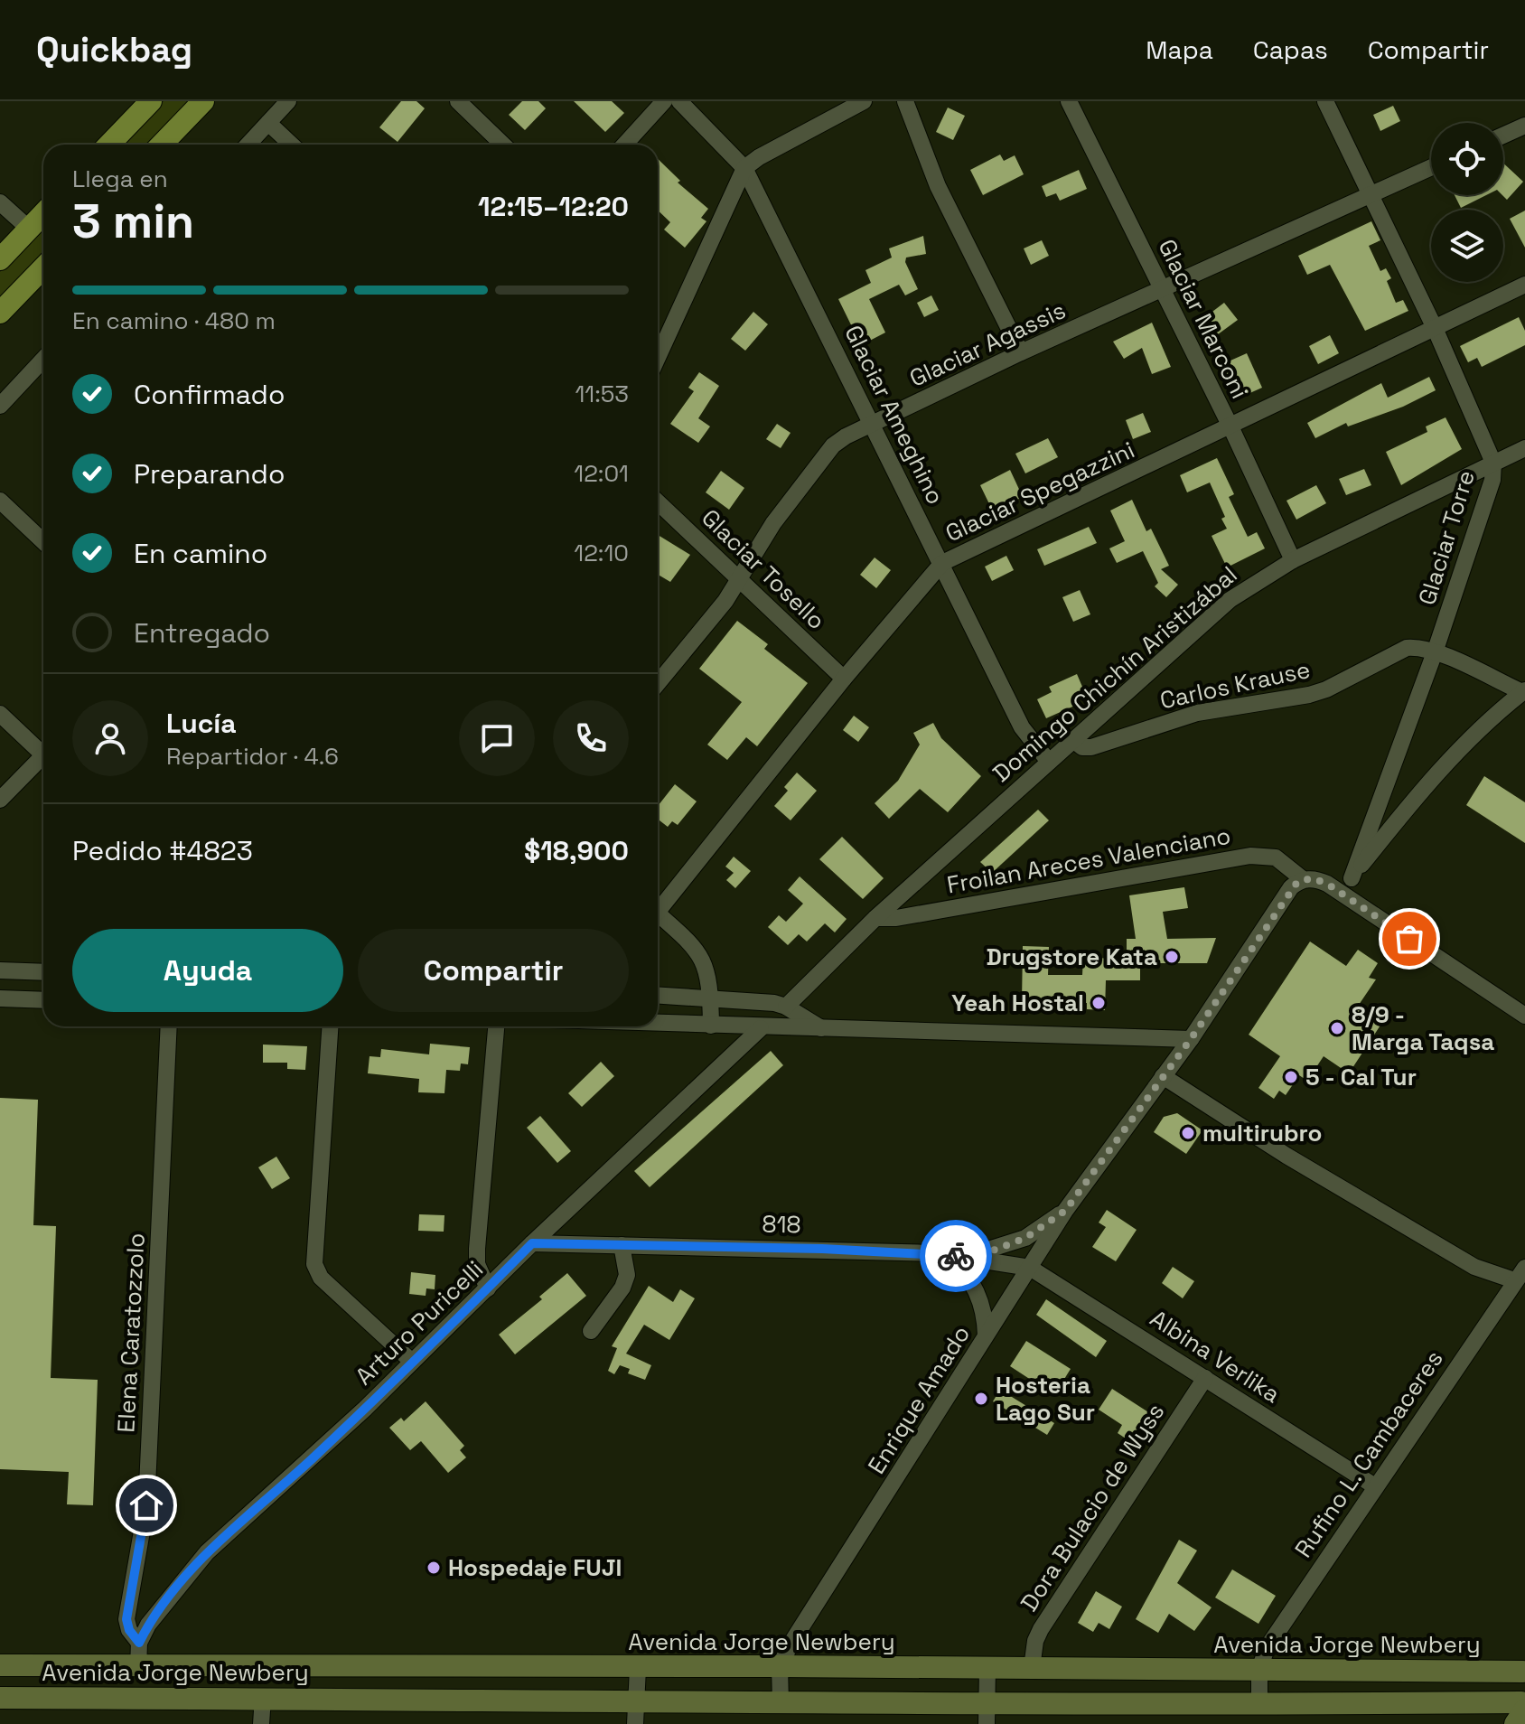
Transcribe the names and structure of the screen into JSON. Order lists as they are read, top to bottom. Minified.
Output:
{"streets":{"street":["Glaciar Marconi","Glaciar Agassis","Glaciar Ameghino","Glaciar Spegazzini","Glaciar Torre","Glaciar Tosello","Domingo Chichín Aristizábal","Carlos Krause","Froilan Areces Valenciano","818","Arturo Puricelli","Elena Caratozzolo","Albina Verlika","Enrique Amado","Rufino L. Cambaceres","Dora Bulacio de Wyss","Avenida Jorge Newbery"]},"crossings":[["Glaciar Marconi","Glaciar Agassis"],["Glaciar Marconi","Glaciar Spegazzini"],["Glaciar Marconi","Domingo Chichín Aristizábal"],["Glaciar Agassis","Glaciar Ameghino"],["Glaciar Agassis","Glaciar Torre"],["Glaciar Agassis","Glaciar Tosello"],["Glaciar Ameghino","Glaciar Spegazzini"],["Glaciar Ameghino","Domingo Chichín Aristizábal"],["Glaciar Spegazzini","Glaciar Torre"],["Glaciar Spegazzini","Glaciar Tosello"],["Glaciar Torre","Domingo Chichín Aristizábal"],["Glaciar Torre","Carlos Krause"],["Domingo Chichín Aristizábal","Carlos Krause"],["Domingo Chichín Aristizábal","Froilan Areces Valenciano"],["Froilan Areces Valenciano","Enrique Amado"],["818","Arturo Puricelli"],["818","Albina Verlika"],["818","Enrique Amado"],["Arturo Puricelli","Elena Caratozzolo"],["Arturo Puricelli","Avenida Jorge Newbery"],["Albina Verlika","Enrique Amado"],["Albina Verlika","Rufino L. Cambaceres"],["Albina Verlika","Dora Bulacio de Wyss"],["Enrique Amado","Avenida Jorge Newbery"],["Rufino L. Cambaceres","Avenida Jorge Newbery"],["Dora Bulacio de Wyss","Avenida Jorge Newbery"]],"places":["Drugstore Kata","Yeah Hostal","8/9 - Marga Taqsa","5 - Cal Tur","multirubro","Hosteria Lago Sur","Hospedaje FUJI"],"page":{"header":"Quickbag","nav":["Mapa","Capas","Compartir"],"heading":["3 min","Llega en","12:15–12:20"],"panel":["Lucía","Repartidor · 4.6","Pedido #4823","$18,900"],"bar":"En camino · 480 m","list":[["Confirmado","11:53"],["Preparando","12:01"],["En camino","12:10"],"Entregado"],"buttons":["Ayuda","Compartir"]}}
